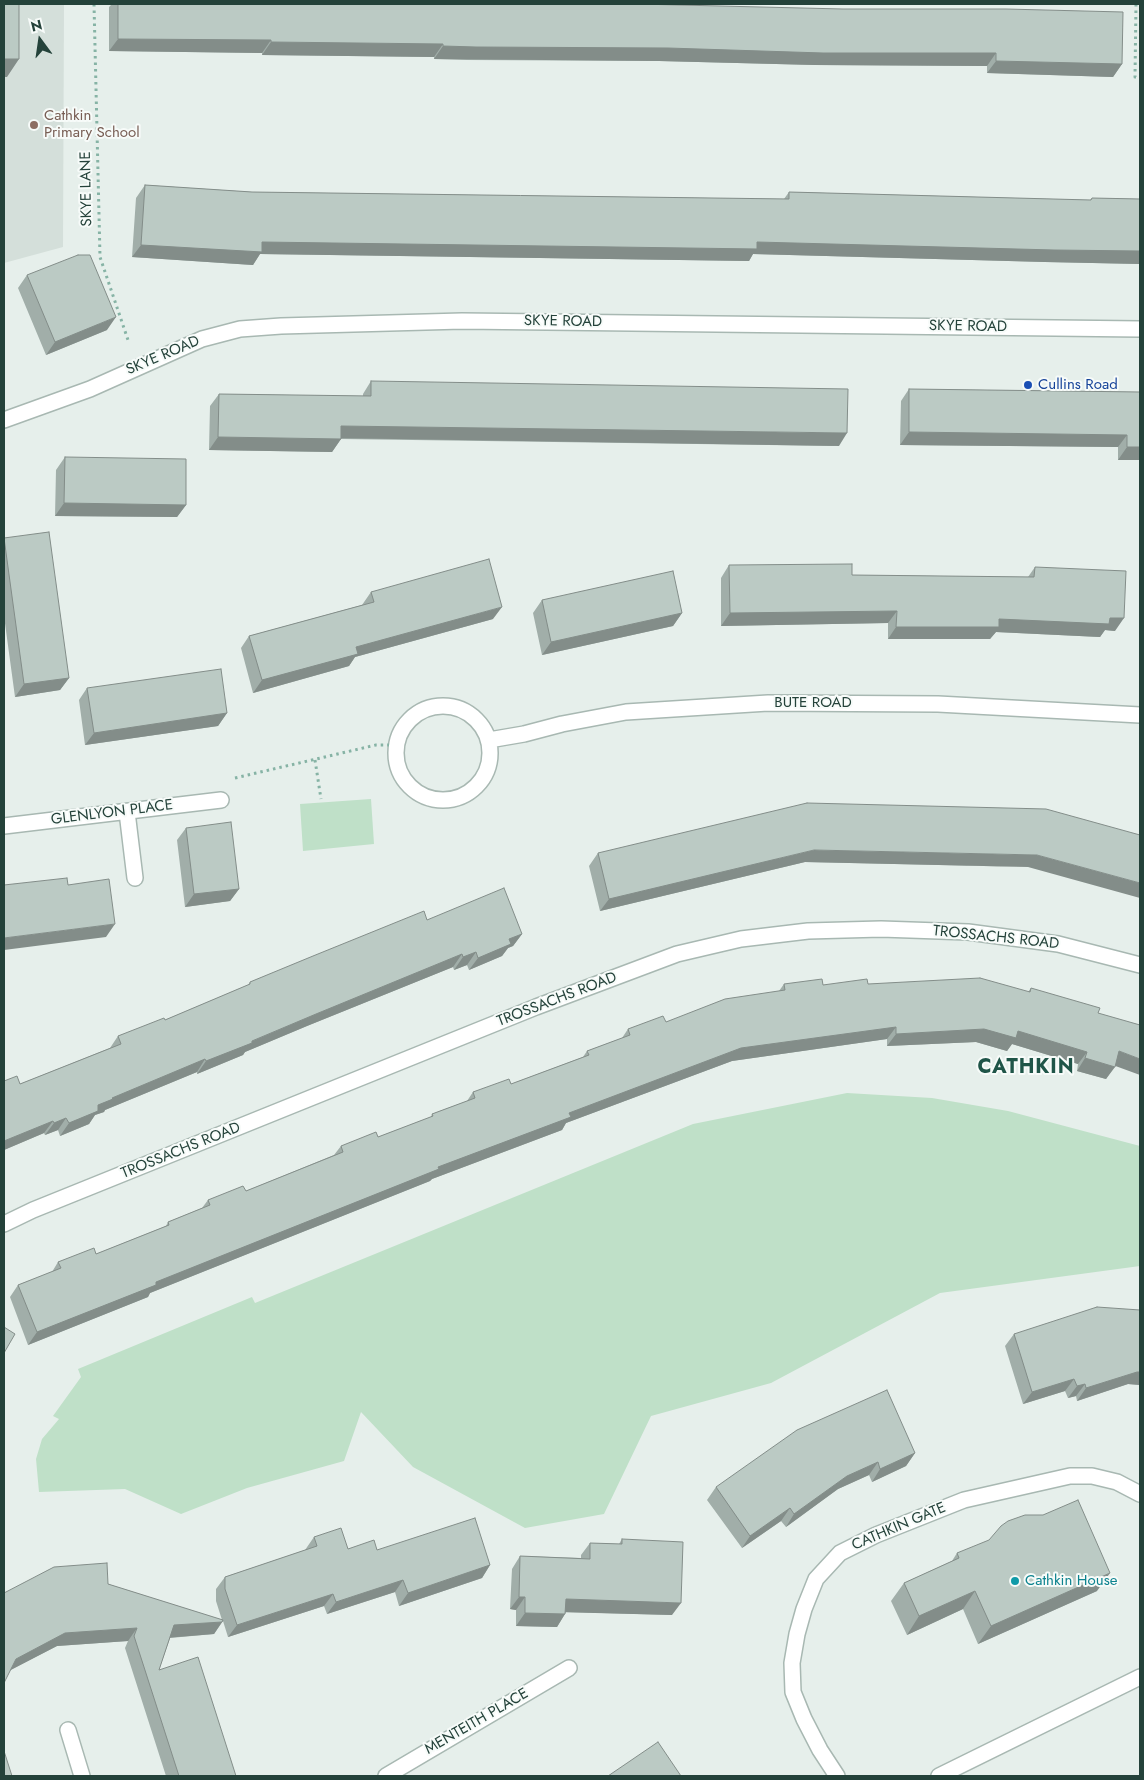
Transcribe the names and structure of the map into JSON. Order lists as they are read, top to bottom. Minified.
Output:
{"streets":{"street":["SKYE ROAD","BUTE ROAD","GLENLYON PLACE","TROSSACHS ROAD","CATHKIN GATE","MENTEITH PLACE"],"path":["SKYE LANE"]},"crossings":[["SKYE LANE","SKYE ROAD"]],"districts":["CATHKIN"],"places":["Cathkin Primary School","Cullins Road","Cathkin House"],"north":"top"}
